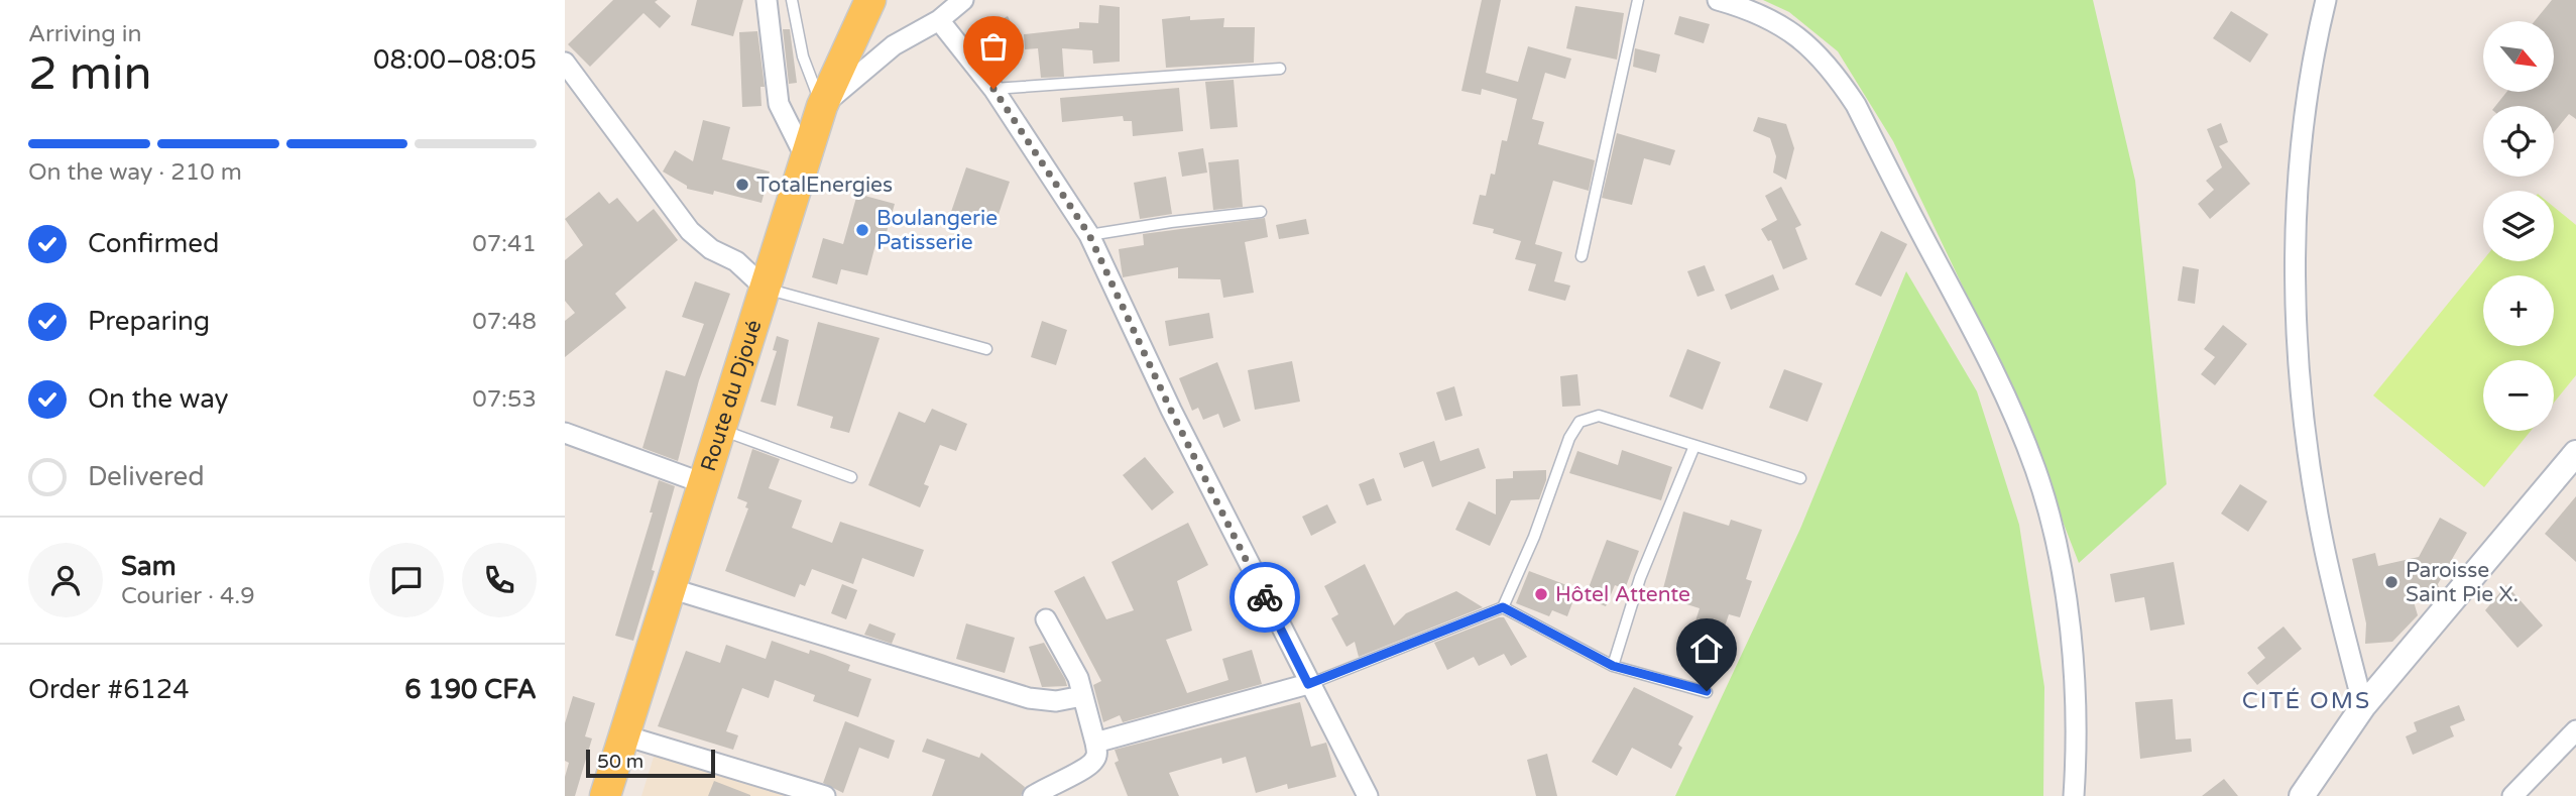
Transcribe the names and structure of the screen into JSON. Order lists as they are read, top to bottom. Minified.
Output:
{"streets":{"main road":["Route du Djoué"]},"districts":["CITÉ OMS"],"places":["TotalEnergies","Boulangerie Patisserie","Paroisse Saint Pie X.","Hôtel Attente"],"scale_bar":"50 m","north":"bottom right","page":{"heading":["2 min","Arriving in","08:00–08:05"],"panel":["Sam","Courier · 4.9","Order #6124","6 190 CFA"],"map_buttons":["+","−"],"bar":"On the way · 210 m","list":[["Confirmed","07:41"],["Preparing","07:48"],["On the way","07:53"],"Delivered"],"scale":"50 m"}}
